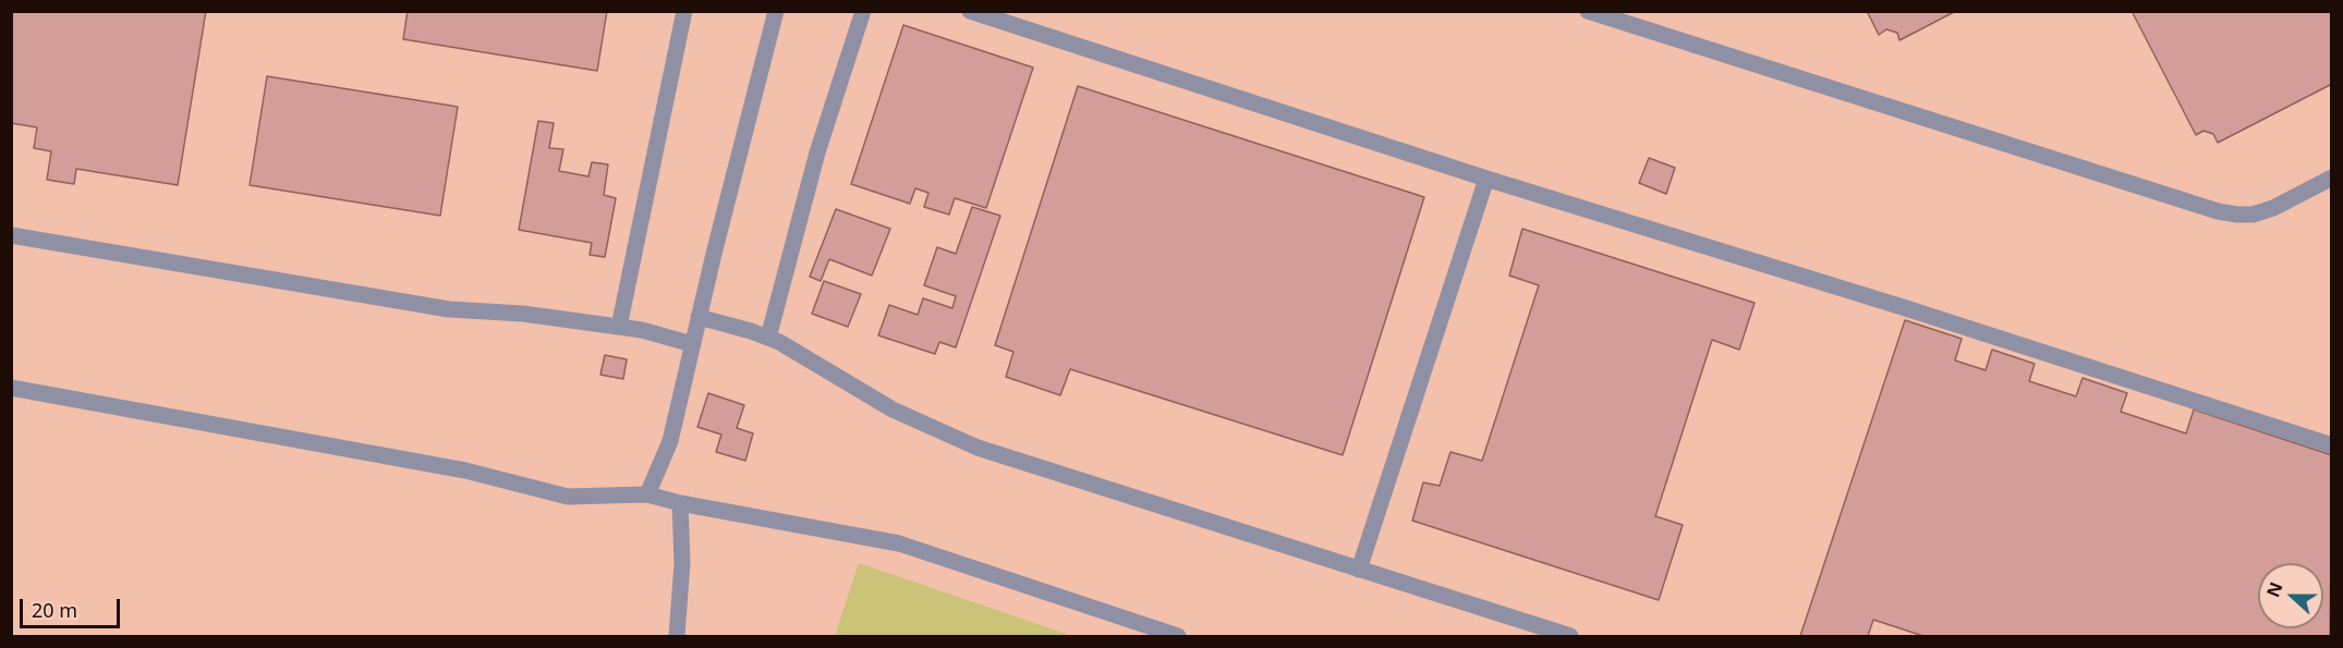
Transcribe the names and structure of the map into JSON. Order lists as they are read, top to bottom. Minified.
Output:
{"scale_bar":"20 m","north":"left"}
